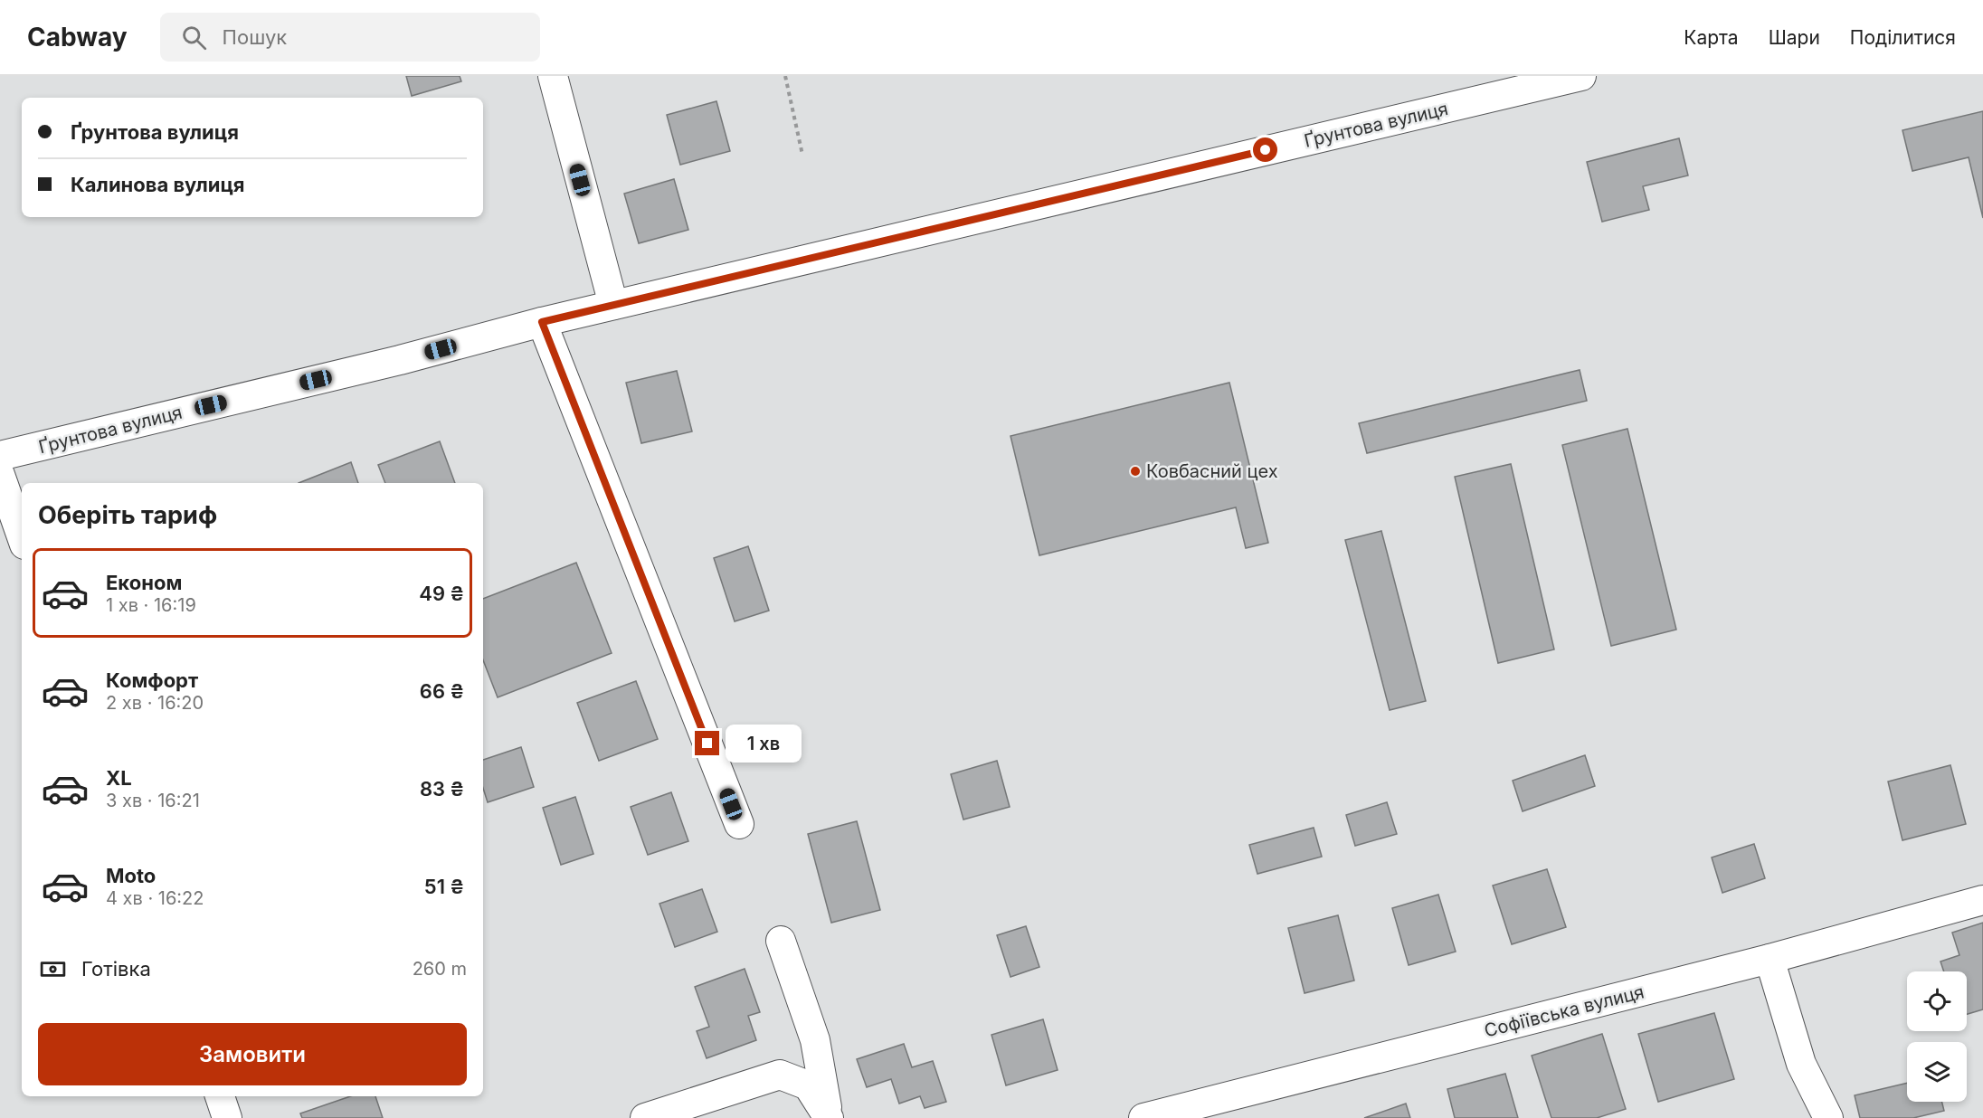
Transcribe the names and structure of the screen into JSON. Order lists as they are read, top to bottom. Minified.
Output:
{"streets":{"street":["Ґрунтова вулиця","Софіївська вулиця"]},"places":["Ковбасний цех"],"page":{"header":"Cabway","search":"Пошук","nav":["Карта","Шари","Поділитися"],"banner":["Ґрунтова вулиця","Калинова вулиця"],"heading":"Оберіть тариф","list":[{"name":"Економ","note":"1 хв · 16:19","value":"49 ₴"},{"name":"Комфорт","note":"2 хв · 16:20","value":"66 ₴"},{"name":"XL","note":"3 хв · 16:21","value":"83 ₴"},{"name":"Moto","note":"4 хв · 16:22","value":"51 ₴"}],"bubble":"1 хв","pay":["Готівка","260 m"],"buttons":"Замовити"}}
